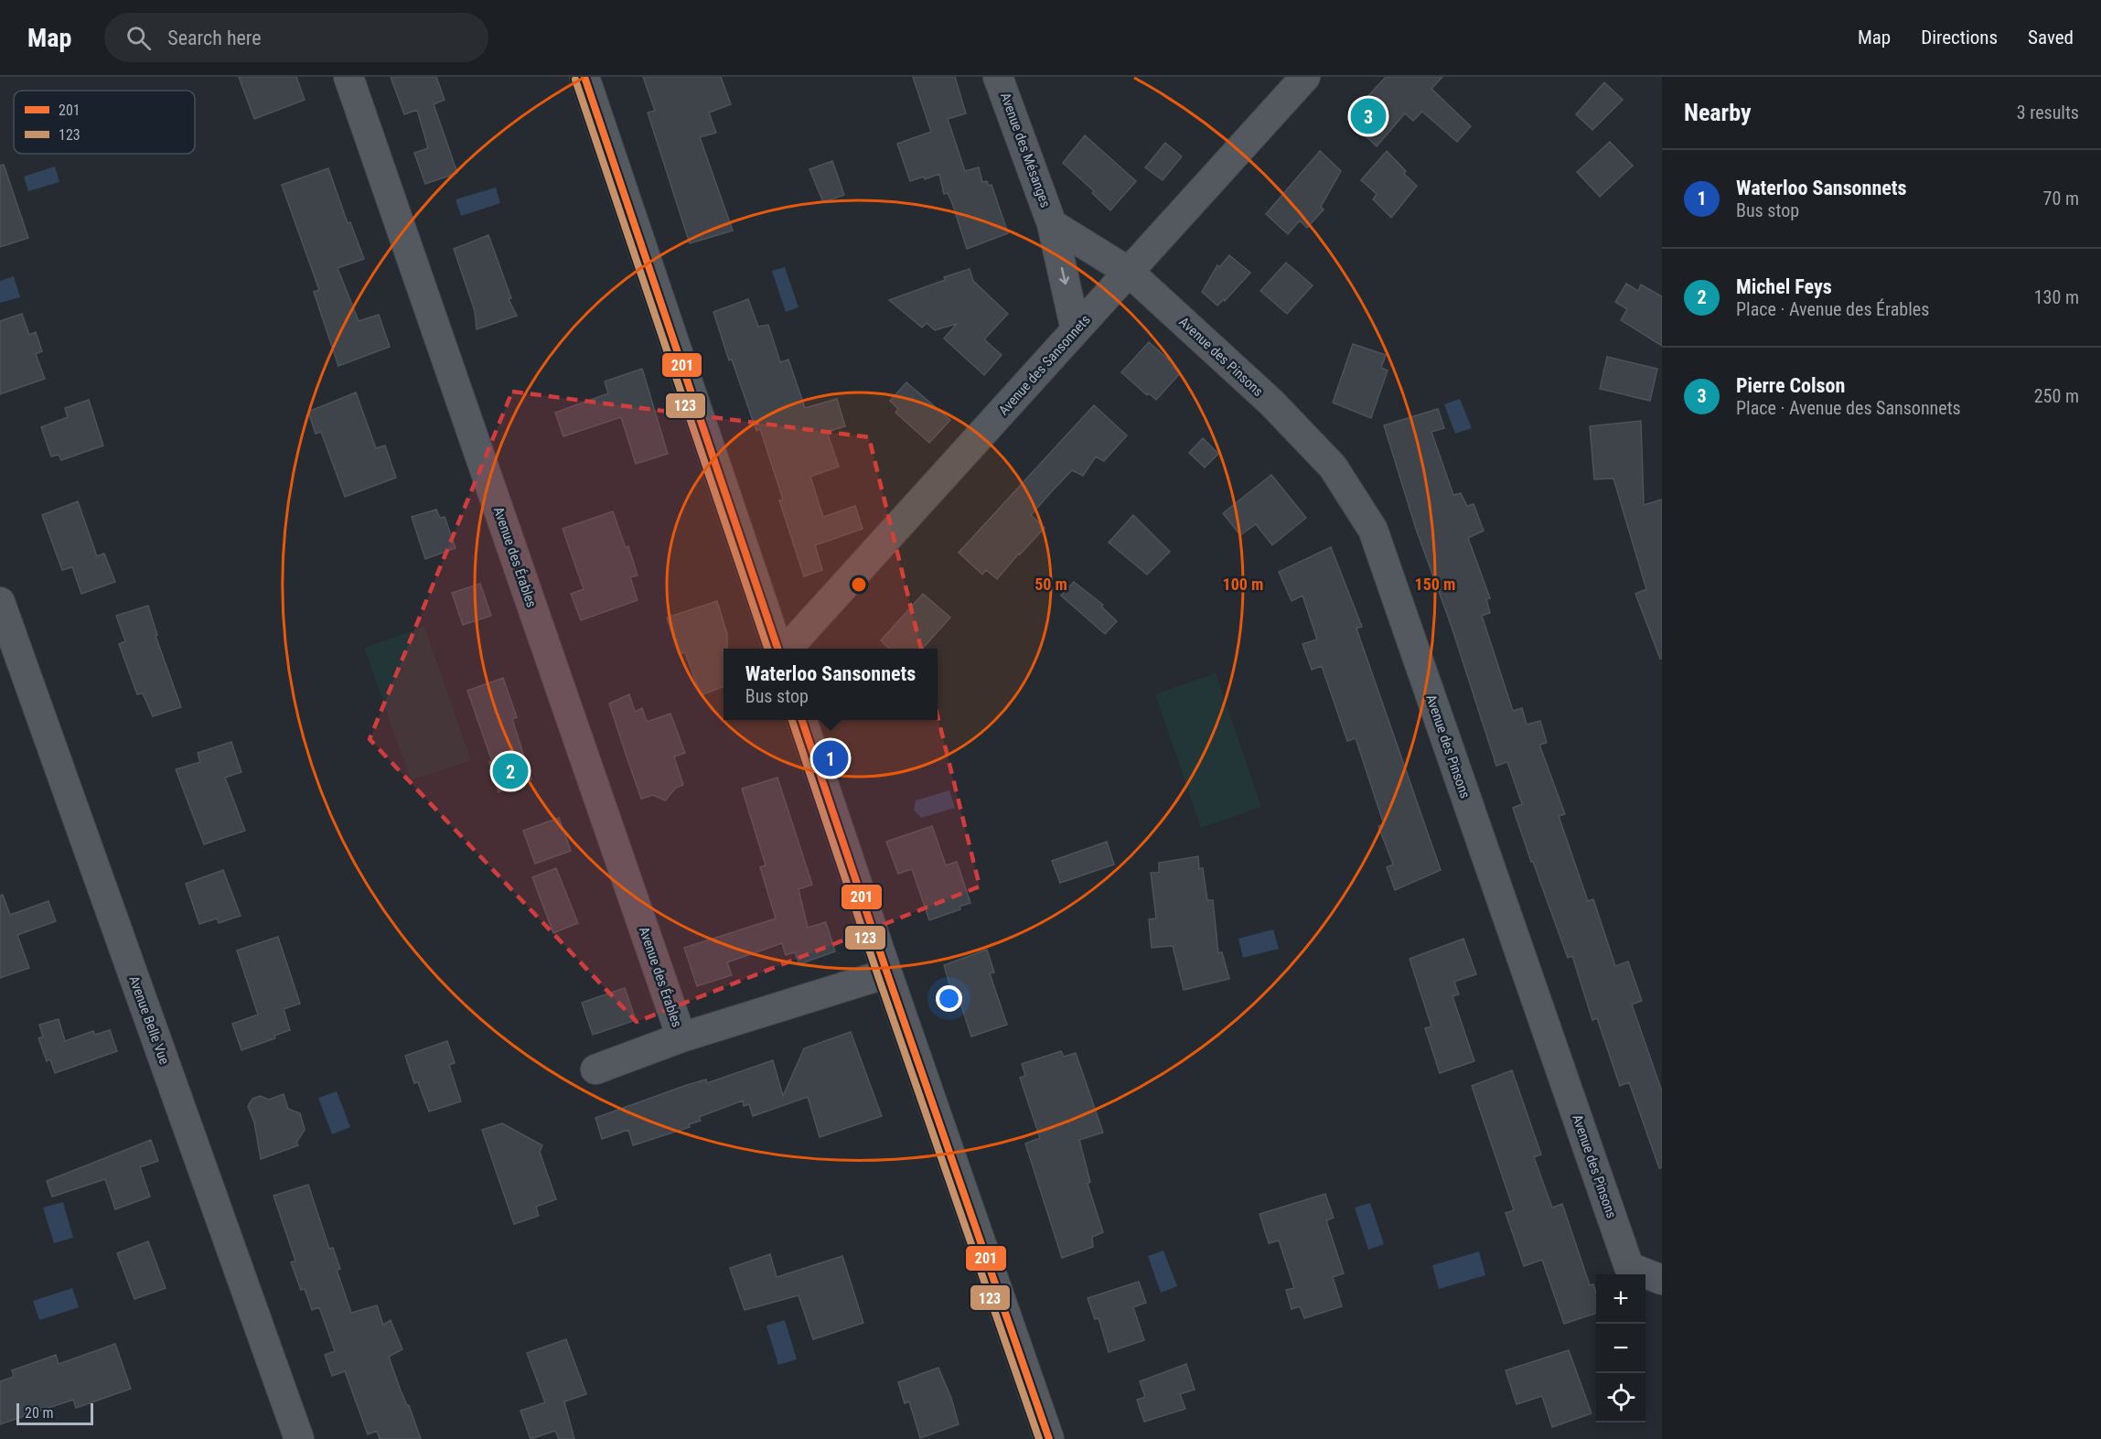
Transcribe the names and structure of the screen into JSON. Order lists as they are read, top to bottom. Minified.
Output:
{"streets":{"street":["Avenue des Mésanges","Avenue des Pinsons","Avenue des Sansonnets","Avenue des Érables","Avenue Belle Vue"]},"crossings":[["Avenue des Mésanges","Avenue des Pinsons"],["Avenue des Mésanges","Avenue des Sansonnets"],["Avenue des Pinsons","Avenue des Sansonnets"]],"lines":["transit line 201","transit line 123"],"legend":["201","123"],"scale_bar":"20 m","page":{"header":"Map","search":"Search here","nav":["Map","Directions","Saved"],"heading":["Nearby","3 results"],"pins":["3","1","2"],"list":[{"mark":"1","name":"Waterloo Sansonnets","note":"Bus stop","value":"70 m"},{"mark":"2","name":"Michel Feys","note":"Place · Avenue des Érables","value":"130 m"},{"mark":"3","name":"Pierre Colson","note":"Place · Avenue des Sansonnets","value":"250 m"}],"popup":["Waterloo Sansonnets","Bus stop"],"map_buttons":["+","−"],"scale":"20 m"},"rings":["50 m","100 m","150 m"]}
